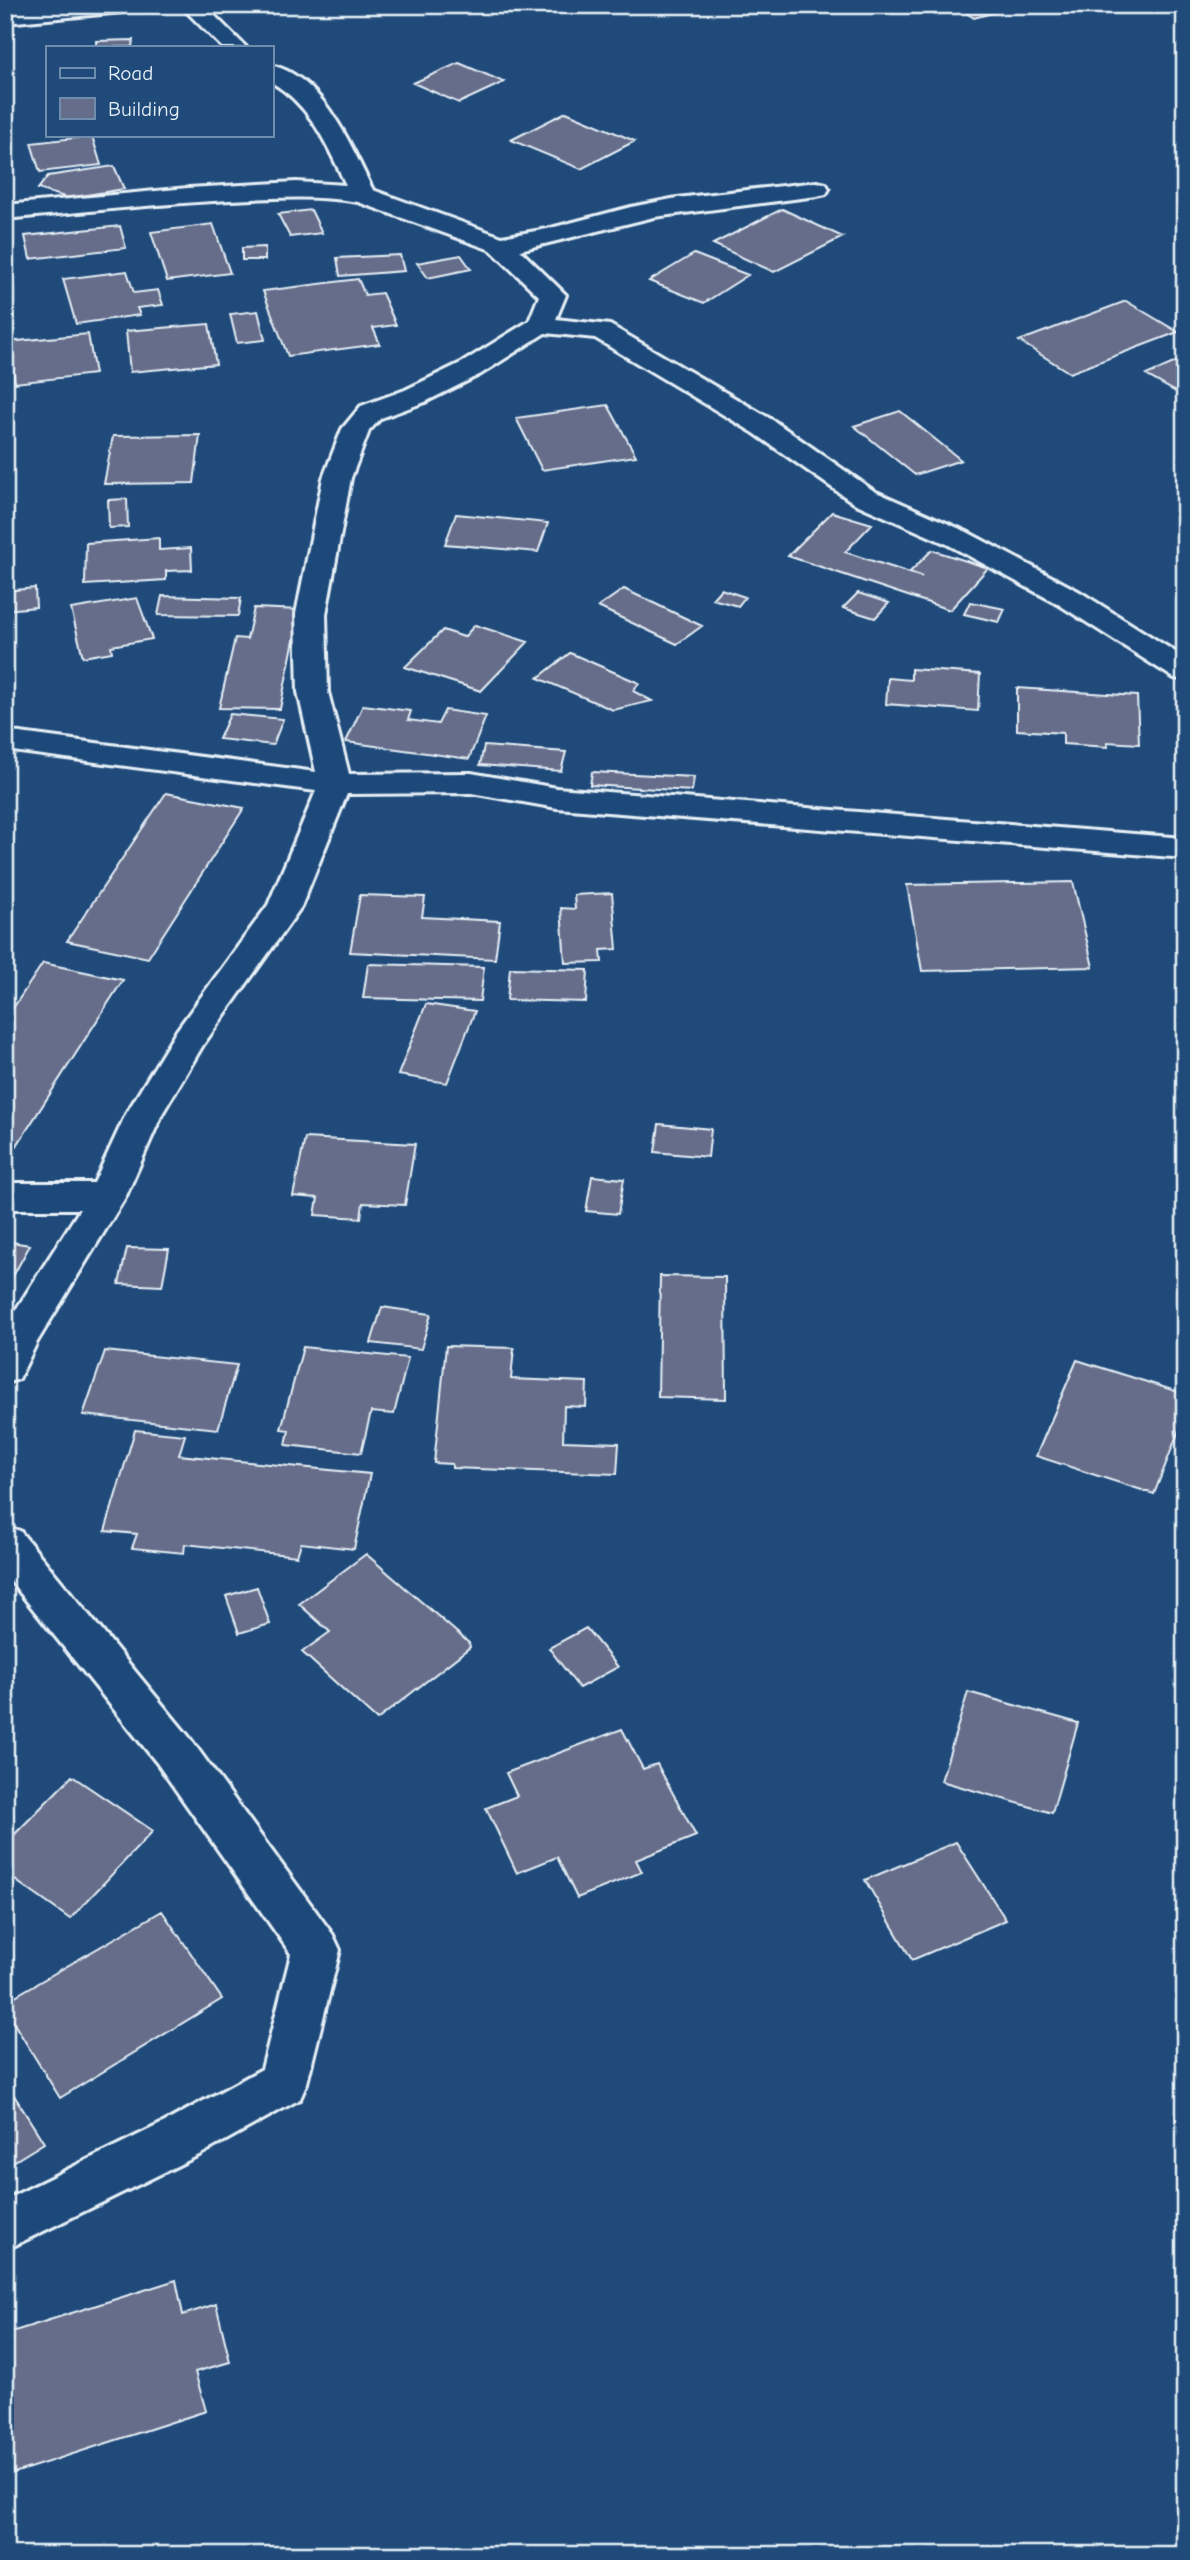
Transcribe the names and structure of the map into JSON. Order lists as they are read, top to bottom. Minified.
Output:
{"legend":["Road","Building"]}
